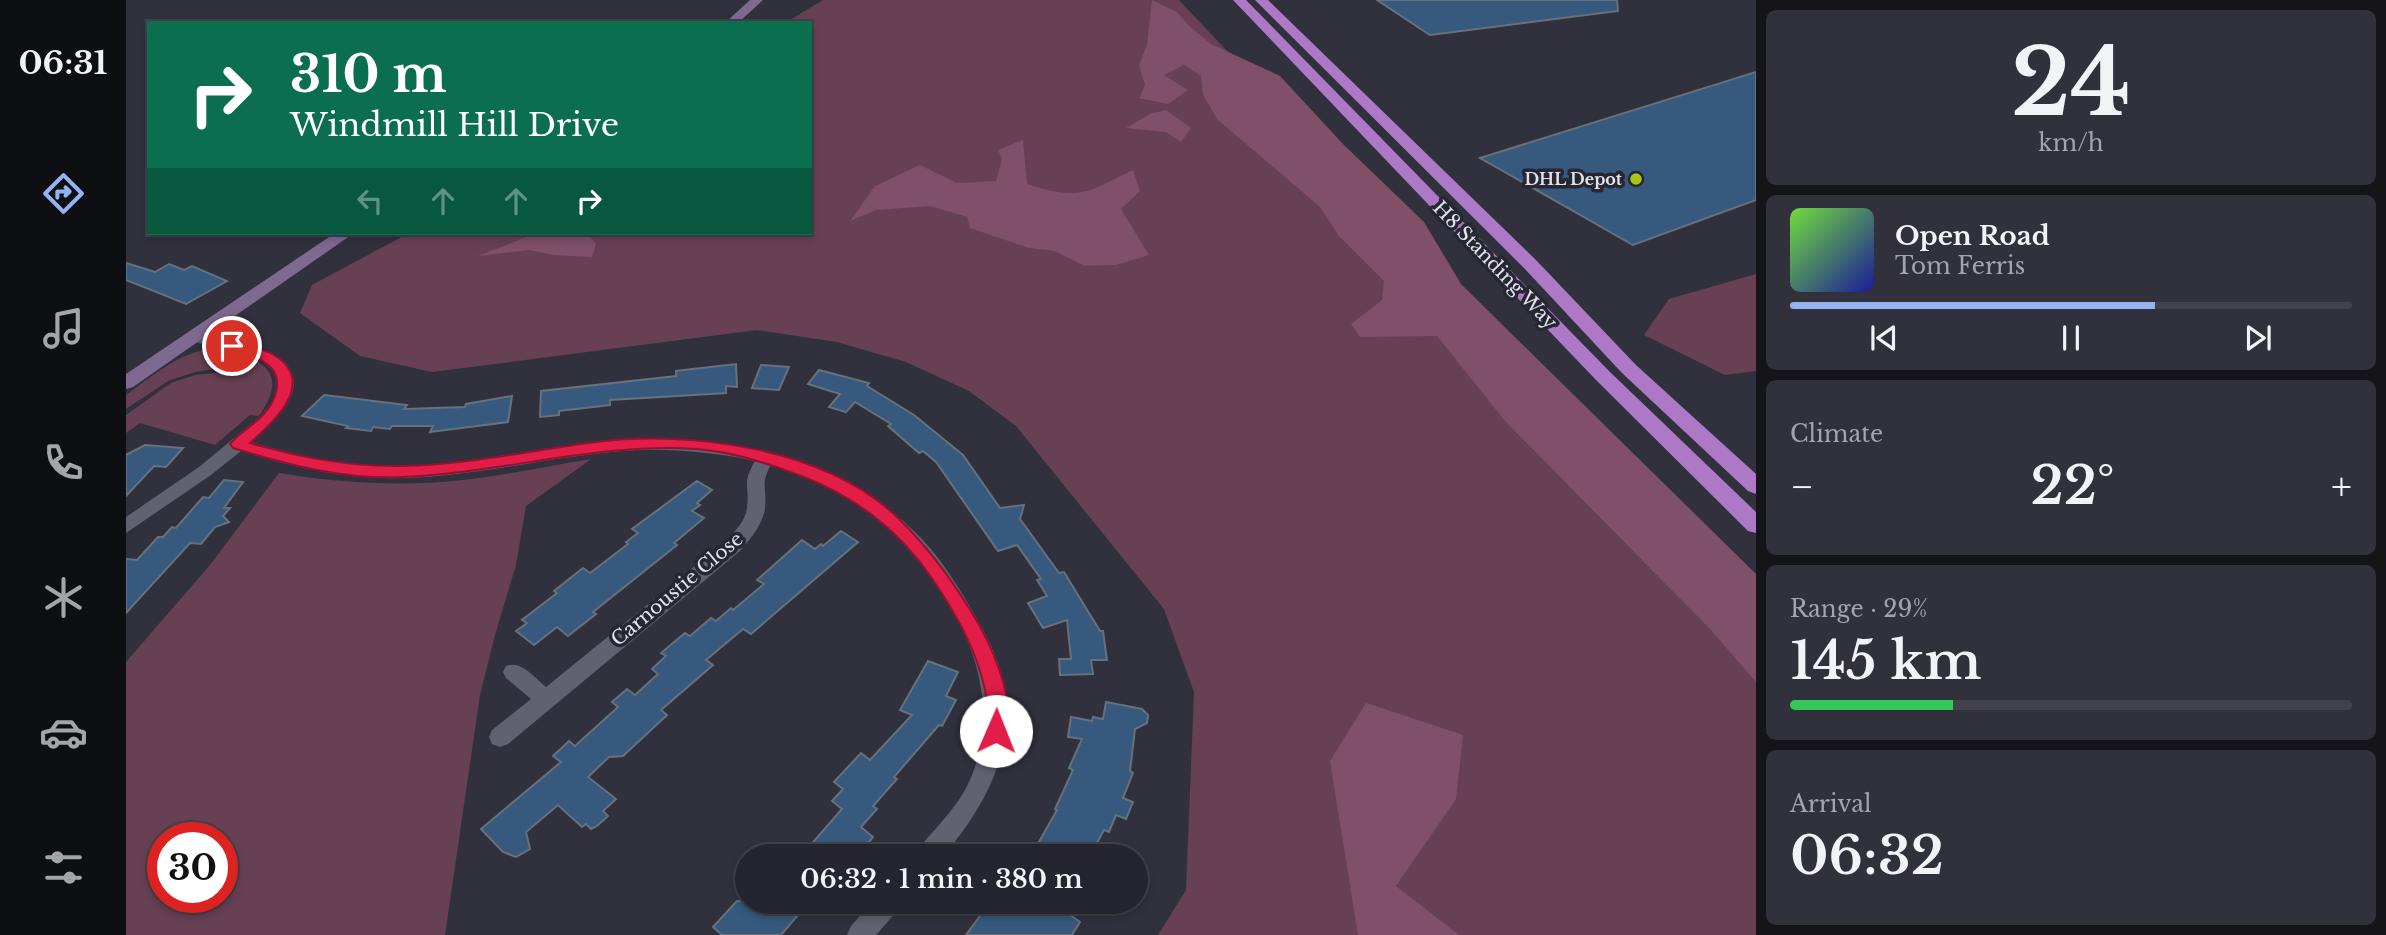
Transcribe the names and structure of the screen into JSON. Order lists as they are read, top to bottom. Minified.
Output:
{"streets":{"highway":["H8 Standing Way"],"street":["Carnoustie Close"]},"places":["DHL Depot"],"page":{"tabs":"06:31","tile":[["24","km/h"],"Climate",["Range · 29%","145 km"],["Arrival","06:32"]],"turn":["310 m","Windmill Hill Drive"],"song":["Open Road","Tom Ferris"],"heat":["−","22°","+"],"limit":"30","trip":"06:32 · 1 min · 380 m"}}
